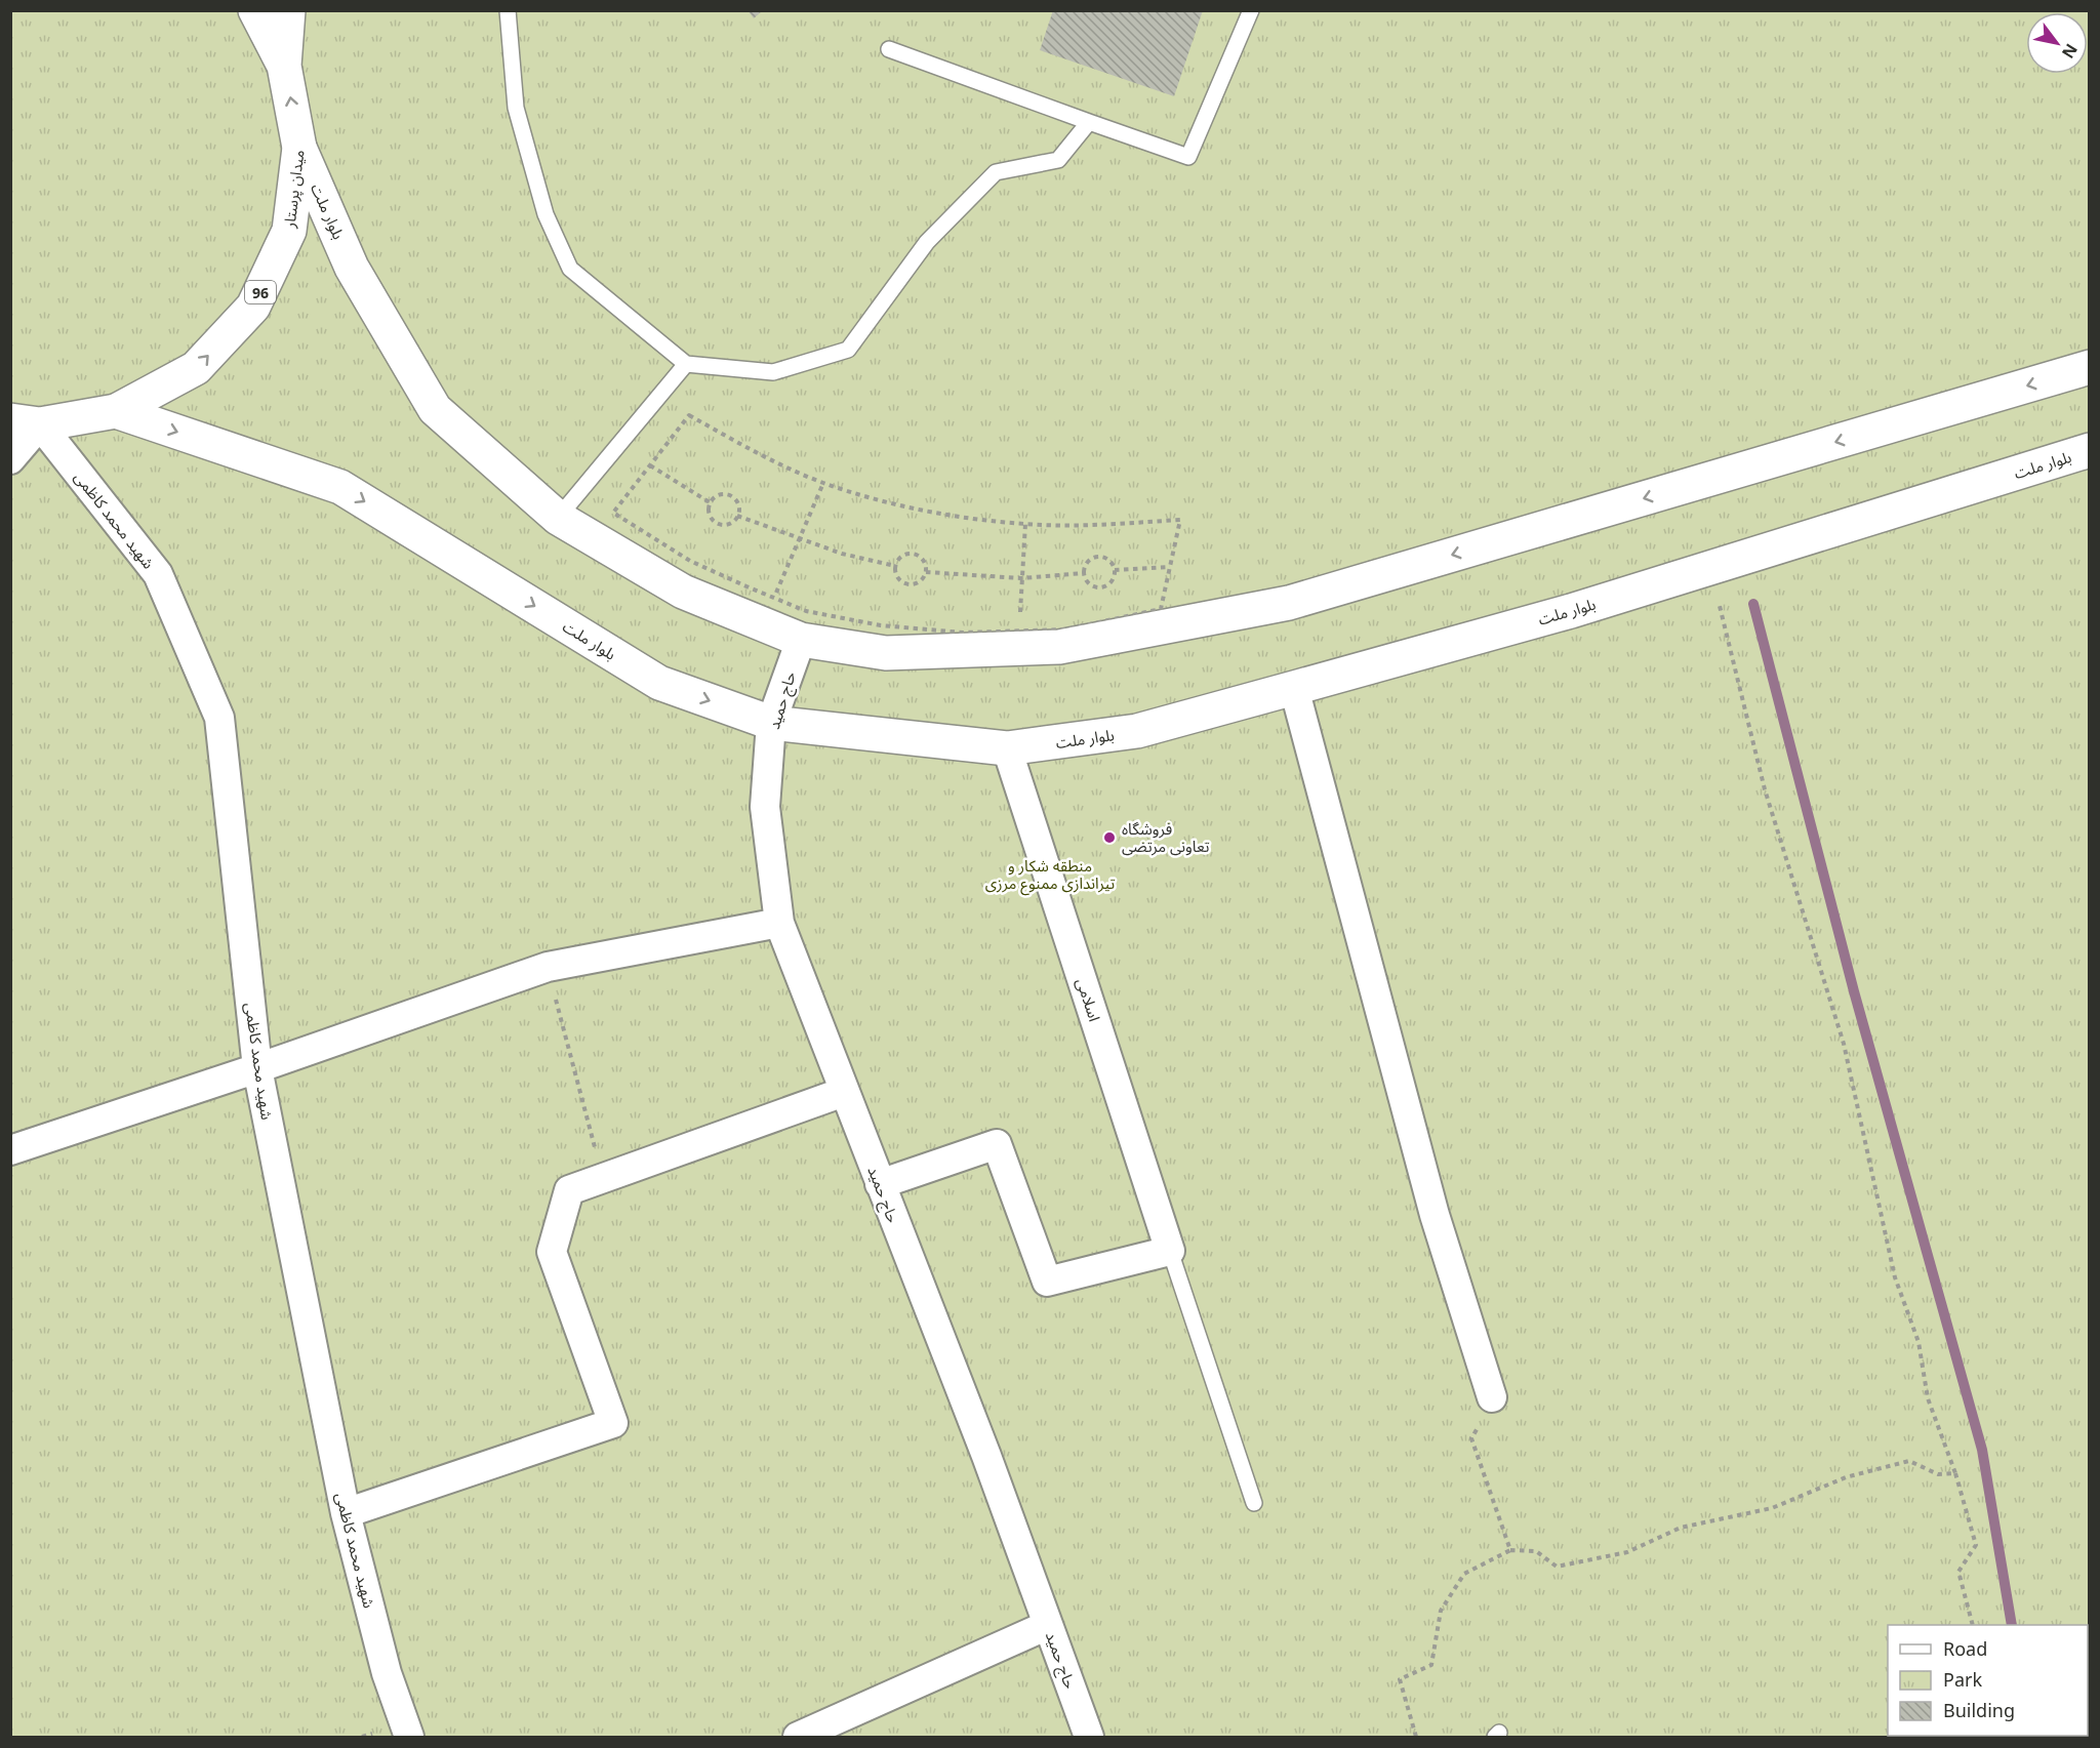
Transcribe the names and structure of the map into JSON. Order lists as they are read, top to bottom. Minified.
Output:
{"streets":{"street":["میدان پرستار","بلوار ملت","96","شهید محمد کاظمی","حاج حمید","اسلامی"]},"crossings":[["میدان پرستار","بلوار ملت"],["میدان پرستار","96"],["میدان پرستار","شهید محمد کاظمی"],["بلوار ملت","حاج حمید"],["بلوار ملت","اسلامی"]],"one_way":["میدان پرستار"],"parks":["منطقه شکار و تیراندازی ممنوع مرزی"],"places":["فروشگاه تعاونی مرتضی"],"legend":["Road","Park","Building"],"north":"bottom right"}
